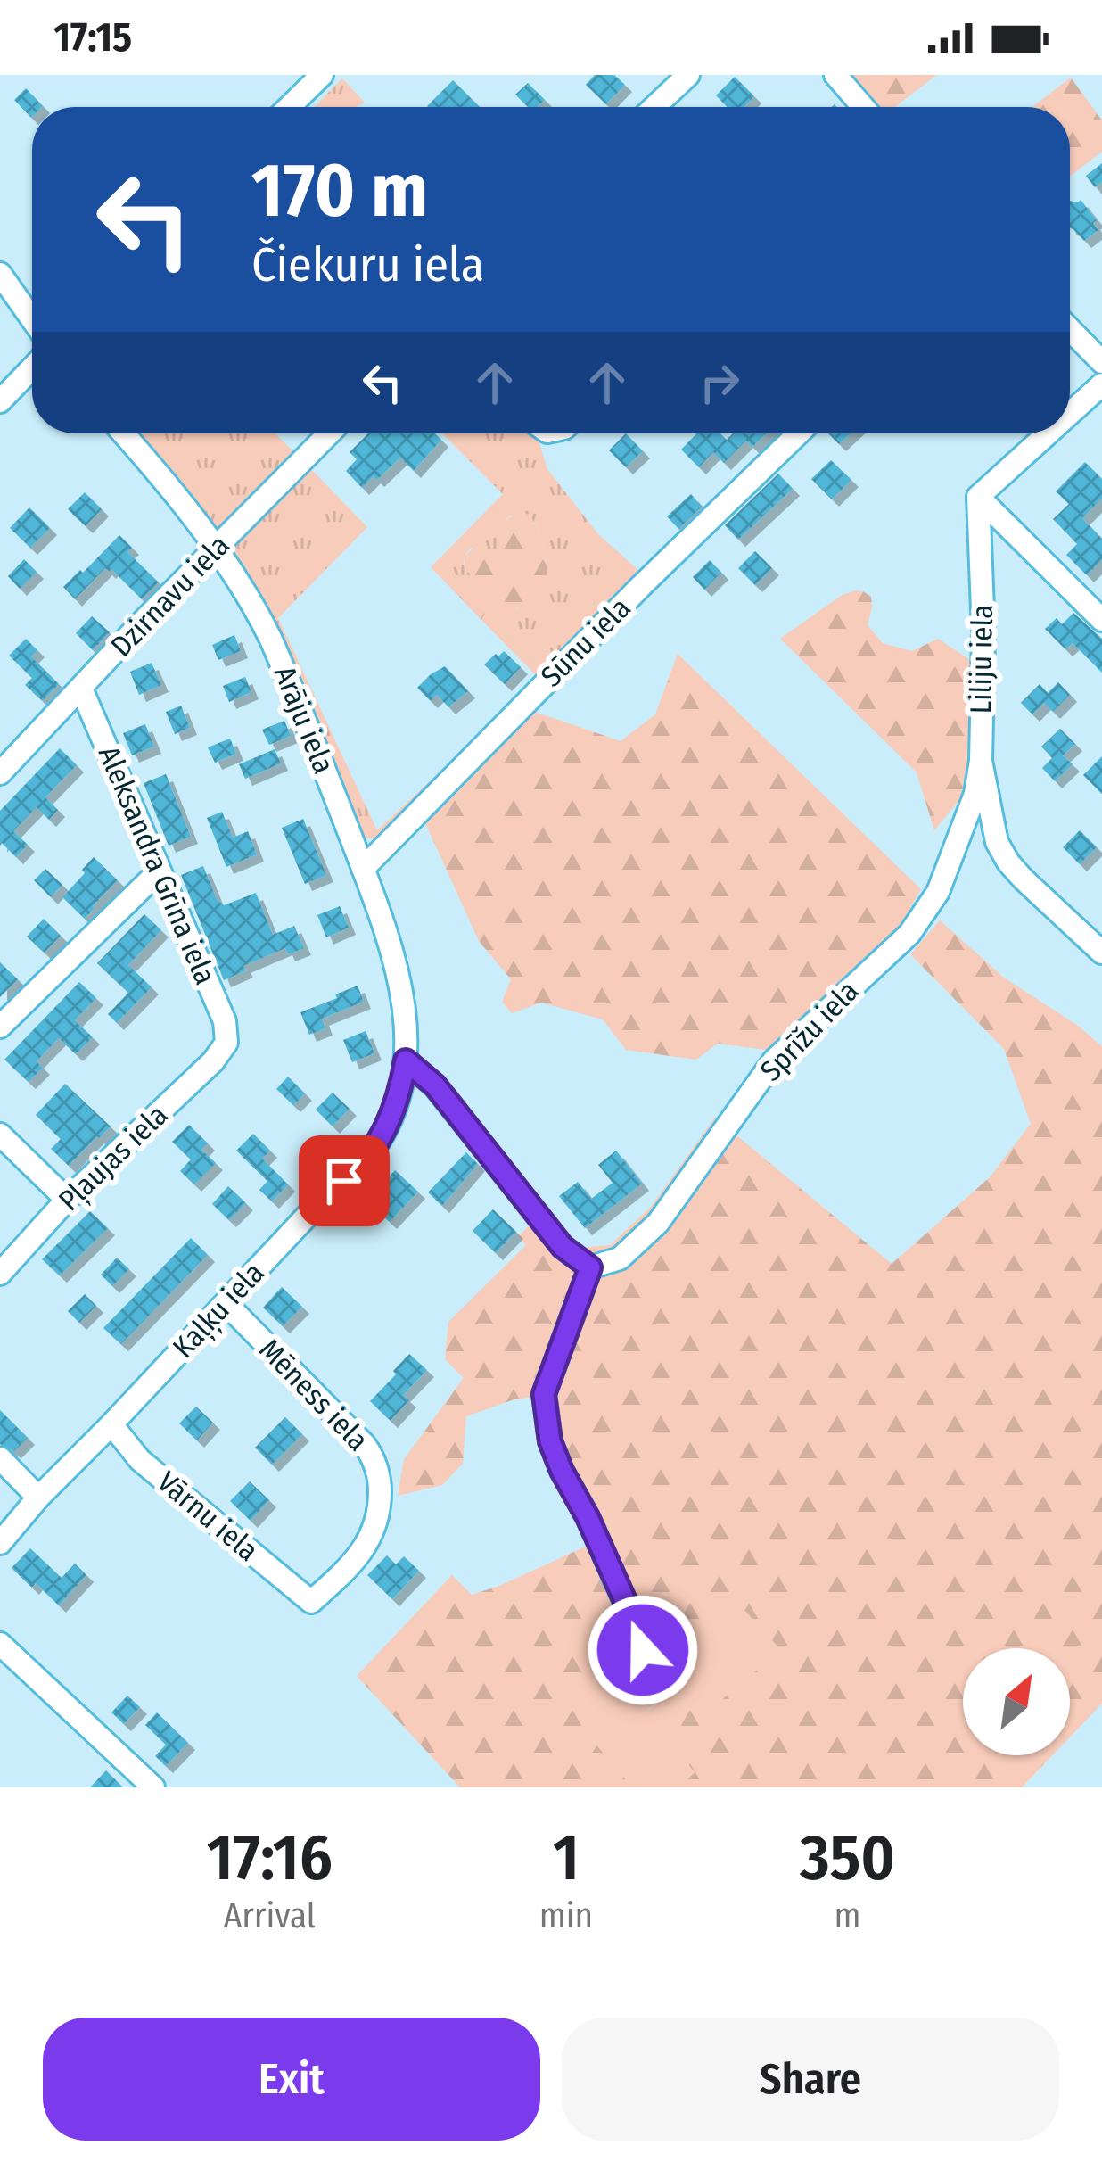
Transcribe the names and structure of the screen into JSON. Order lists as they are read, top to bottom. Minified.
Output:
{"streets":{"street":["Dzirnavu iela","Sūnu iela","Liliju iela","Arāju iela","Aleksandra Grīna iela","Sprīžu iela","Pļaujas iela","Kaļķu iela","Mēness iela","Vārnu iela"]},"crossings":[["Dzirnavu iela","Arāju iela"],["Dzirnavu iela","Aleksandra Grīna iela"],["Sūnu iela","Arāju iela"],["Liliju iela","Sprīžu iela"],["Arāju iela","Kaļķu iela"],["Aleksandra Grīna iela","Pļaujas iela"],["Kaļķu iela","Mēness iela"],["Kaļķu iela","Vārnu iela"],["Mēness iela","Vārnu iela"]],"north":"top right","page":{"status":"17:15","turn":["170 m","Čiekuru iela"],"eta":["17:16","Arrival","1","min","350","m"],"buttons":["Exit","Share"]}}
